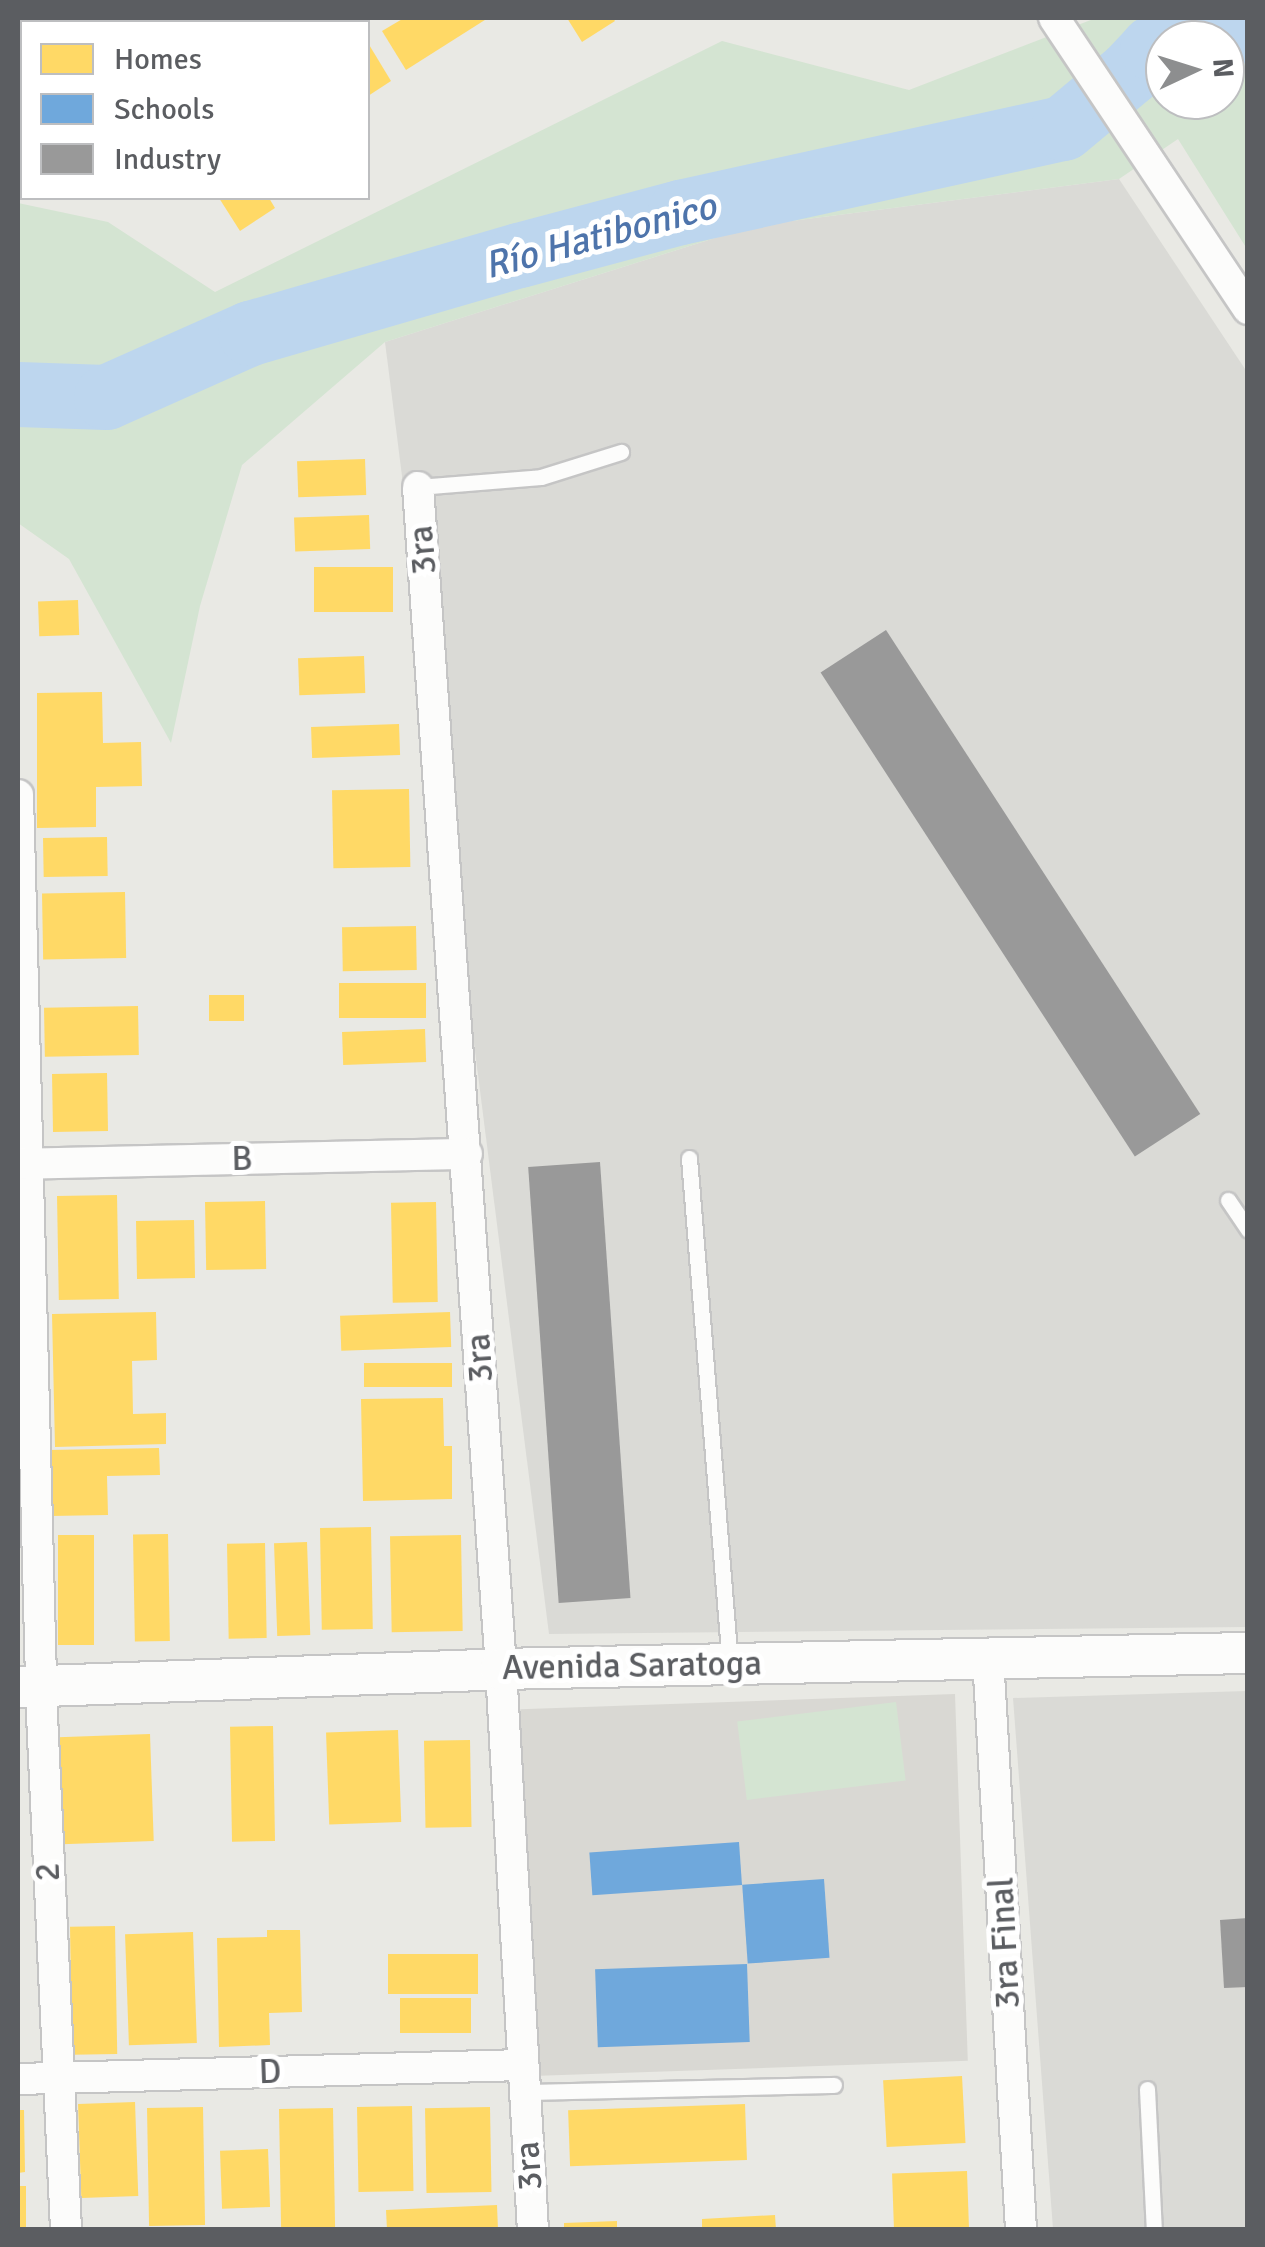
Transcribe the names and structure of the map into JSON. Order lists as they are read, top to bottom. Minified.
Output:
{"streets":{"main road":["Avenida Saratoga"],"street":["3ra","B","2","3ra Final","D"]},"crossings":[["3ra","B"],["3ra","Avenida Saratoga"],["3ra","D"],["B","2"],["Avenida Saratoga","2"],["Avenida Saratoga","3ra Final"],["2","D"]],"water":["Río Hatibonico"],"legend":["Homes","Schools","Industry"],"north":"right"}
